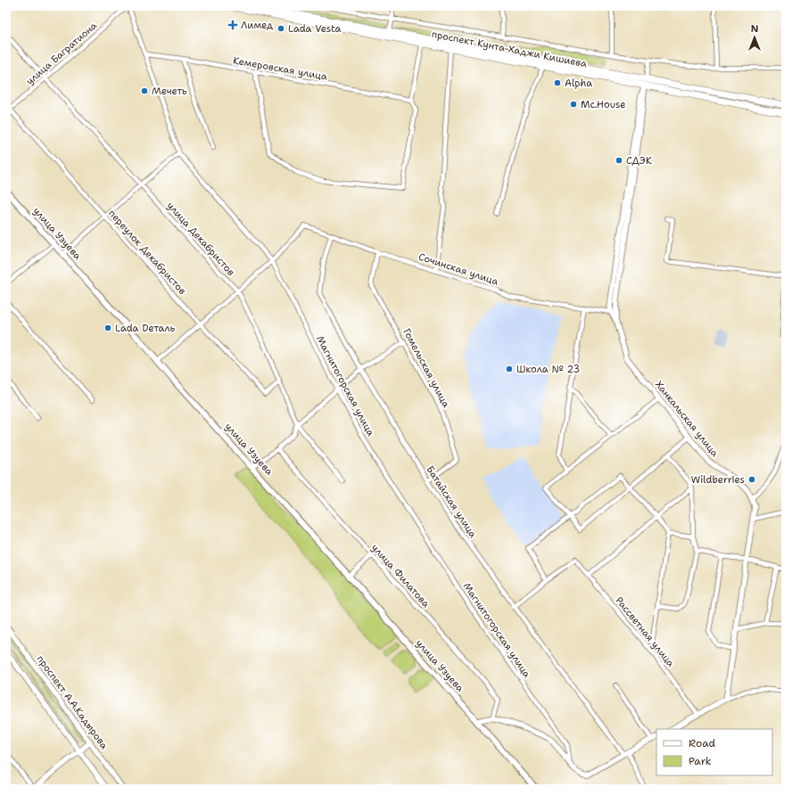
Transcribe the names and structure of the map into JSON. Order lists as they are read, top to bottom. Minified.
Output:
{"streets":{"main road":["проспект Кунта-Хаджи Кишиева","улица Узуева"],"street":["улица Багратиона","Кемеровская улица","улица Декабристов","переулок Декабристов","Сочинская улица","Гомельская улица","Магнитогорская улица","Ханкальская улица","Батайская улица","улица Филатова","Рассветная улица","проспект А.А.Кадырова"]},"crossings":[["проспект Кунта-Хаджи Кишиева","Ханкальская улица"],["улица Багратиона","улица Декабристов"],["улица Багратиона","переулок Декабристов"],["улица Багратиона","Магнитогорская улица"],["Кемеровская улица","Магнитогорская улица"],["улица Декабристов","переулок Декабристов"],["Сочинская улица","Гомельская улица"],["Сочинская улица","Магнитогорская улица"],["Сочинская улица","Ханкальская улица"],["Сочинская улица","Батайская улица"],["Гомельская улица","Батайская улица"]],"places":{"health":["Лимед"],"other":["Lada Vesta","Alpha","Мечеть","Mc.House","СДЭК","Lada Dеталь","Школа № 23","Wildberries"]},"legend":["Road","Park"],"north":"top"}
